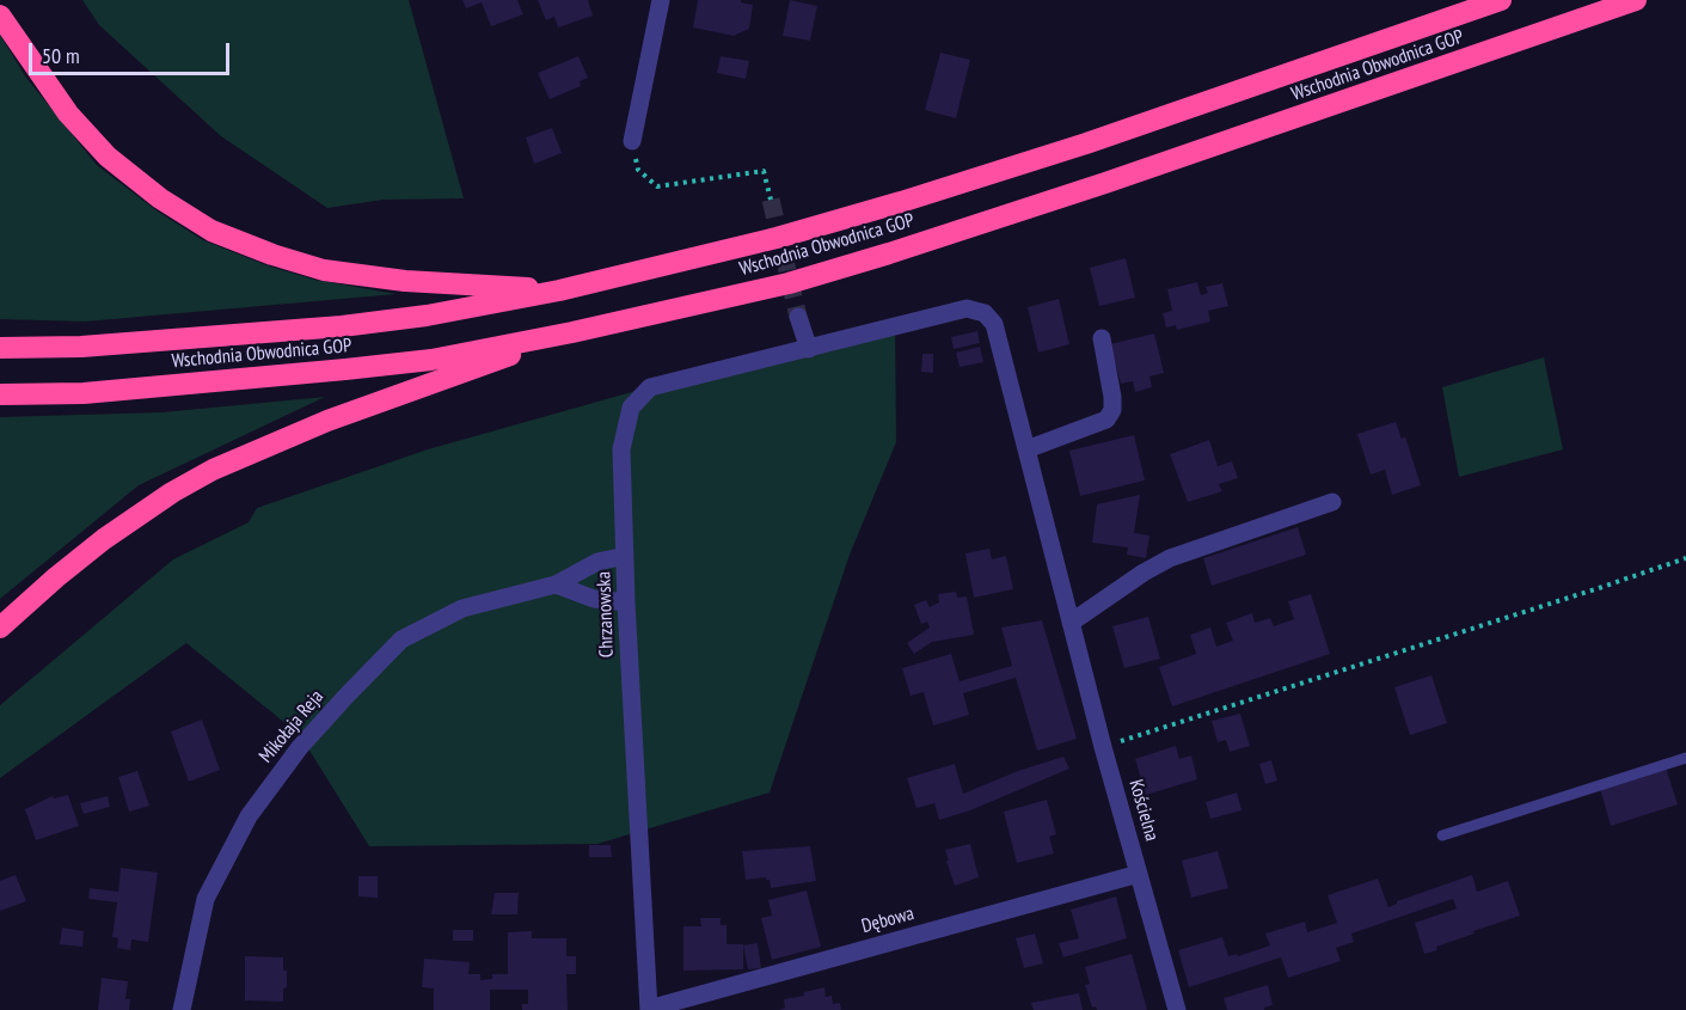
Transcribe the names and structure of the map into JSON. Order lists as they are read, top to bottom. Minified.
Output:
{"streets":{"highway":["Wschodnia Obwodnica GOP"],"street":["Chrzanowska","Mikołaja Reja","Kościelna","Dębowa"]},"crossings":[["Chrzanowska","Mikołaja Reja"],["Chrzanowska","Kościelna"],["Chrzanowska","Dębowa"],["Kościelna","Dębowa"]],"scale_bar":"50 m"}
